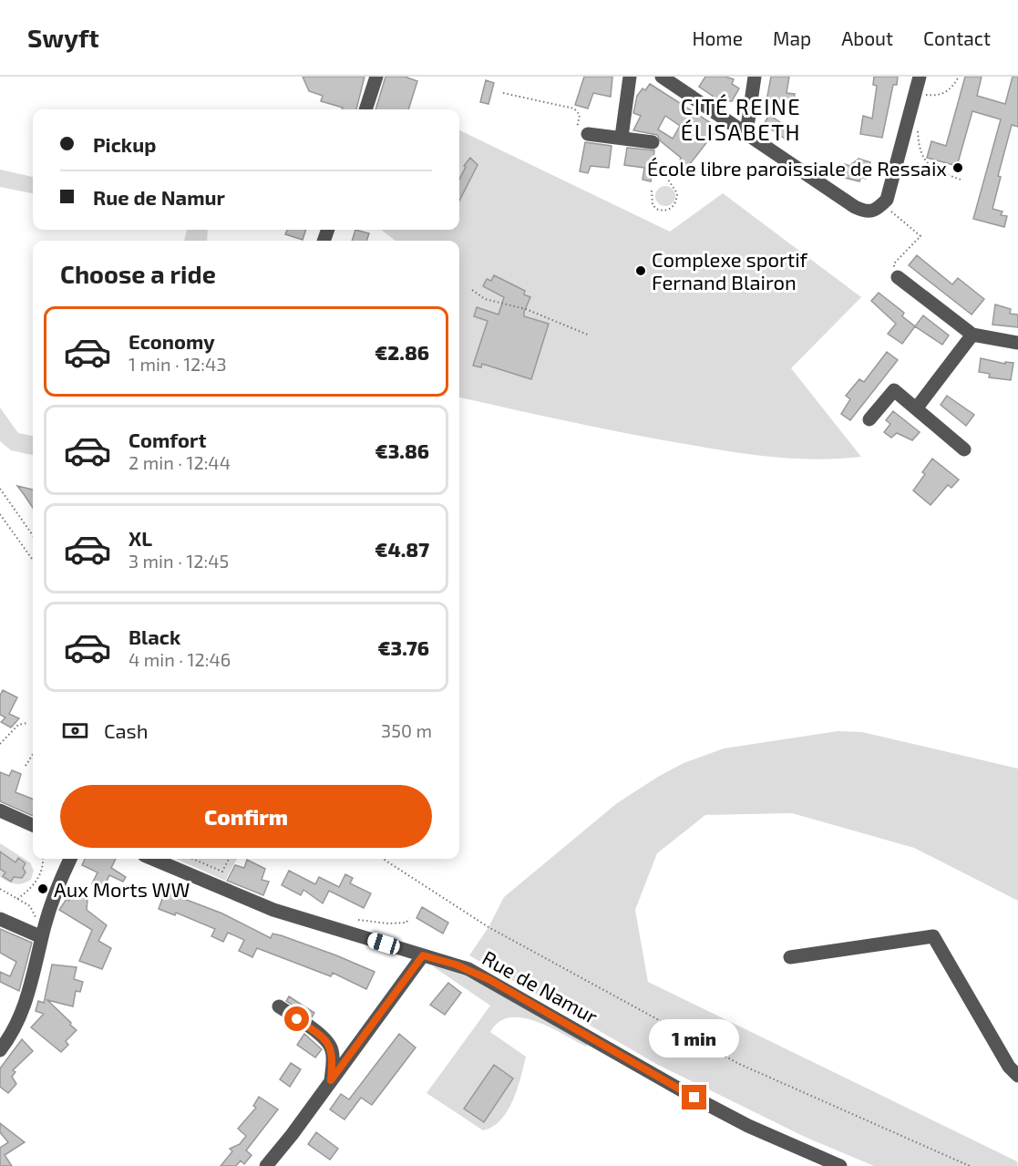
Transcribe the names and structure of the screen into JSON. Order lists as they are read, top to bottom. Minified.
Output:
{"streets":{"street":["Rue de Namur"]},"districts":["CITÉ REINE ÉLISABETH"],"places":["École libre paroissiale de Ressaix","Complexe sportif Fernand Blairon","Aux Morts WW"],"page":{"header":"Swyft","nav":["Home","Map","About","Contact"],"banner":["Pickup","Rue de Namur"],"heading":"Choose a ride","list":[{"name":"Economy","note":"1 min · 12:43","value":"€2.86"},{"name":"Comfort","note":"2 min · 12:44","value":"€3.86"},{"name":"XL","note":"3 min · 12:45","value":"€4.87"},{"name":"Black","note":"4 min · 12:46","value":"€3.76"}],"pay":["Cash","350 m"],"buttons":"Confirm","bubble":"1 min"}}
